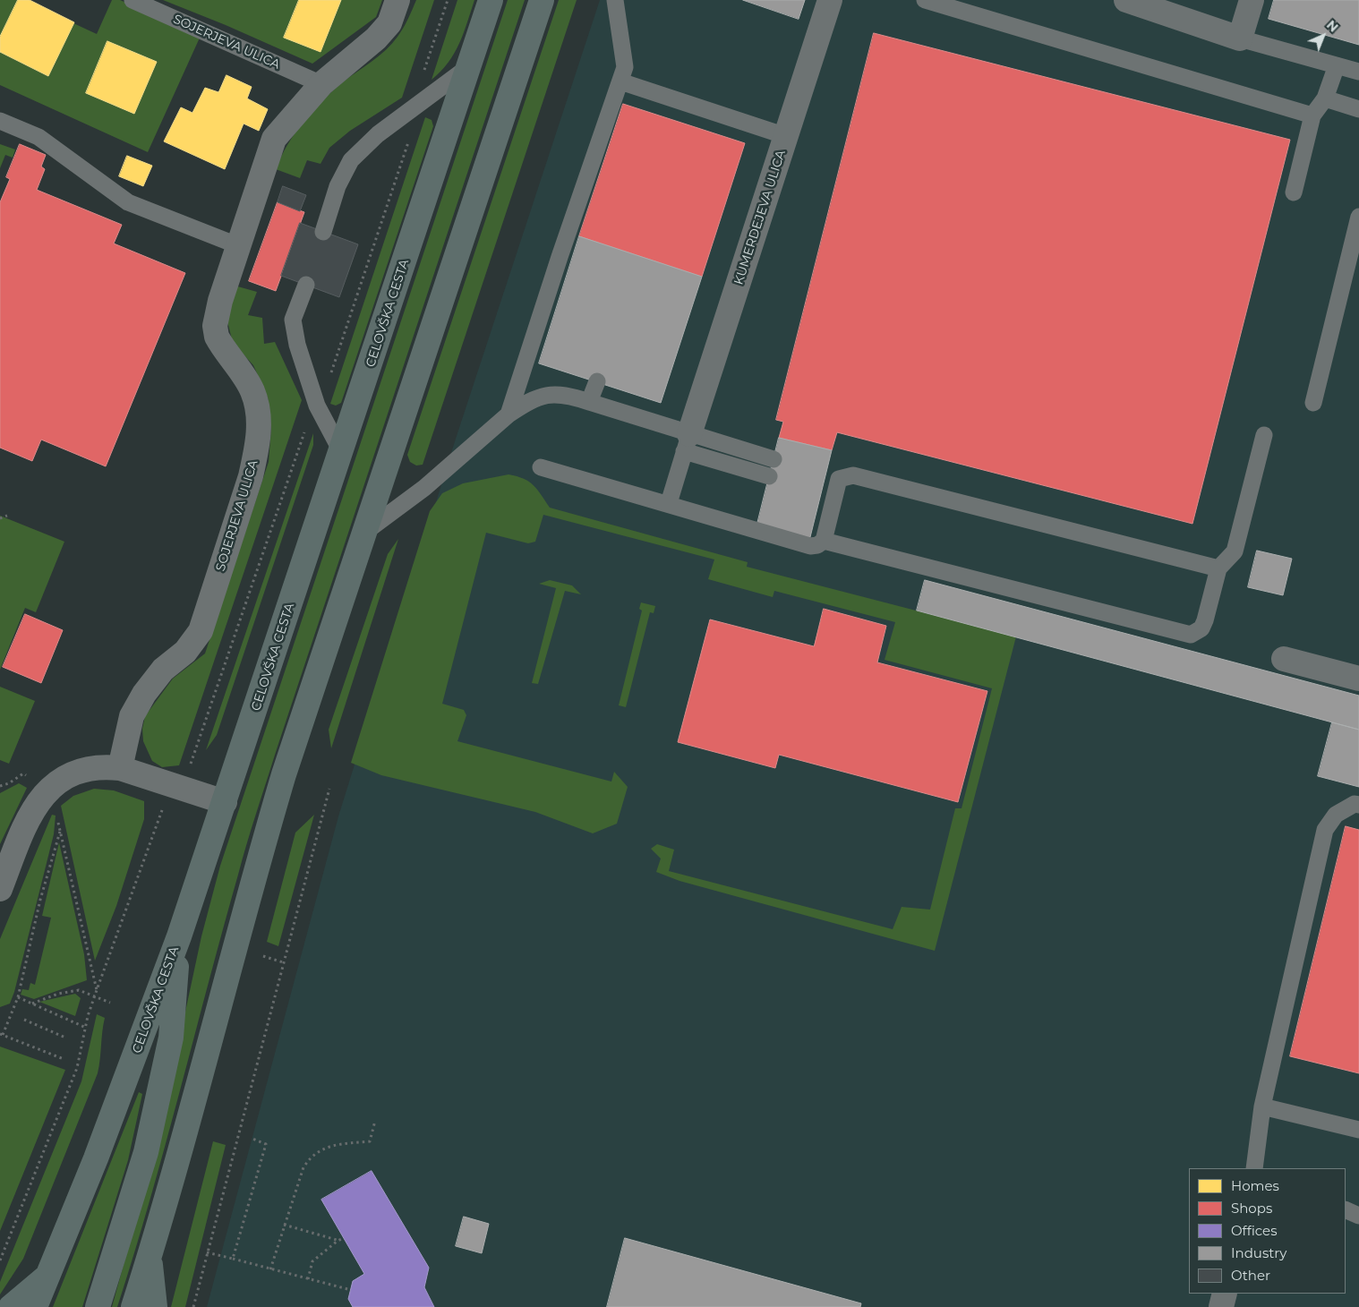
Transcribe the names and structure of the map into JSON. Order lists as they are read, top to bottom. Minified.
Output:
{"streets":{"main road":["CELOVŠKA CESTA"],"street":["SOJERJEVA ULICA","KUMERDEJEVA ULICA"]},"legend":["Homes","Shops","Offices","Industry","Other"],"north":"top right"}
